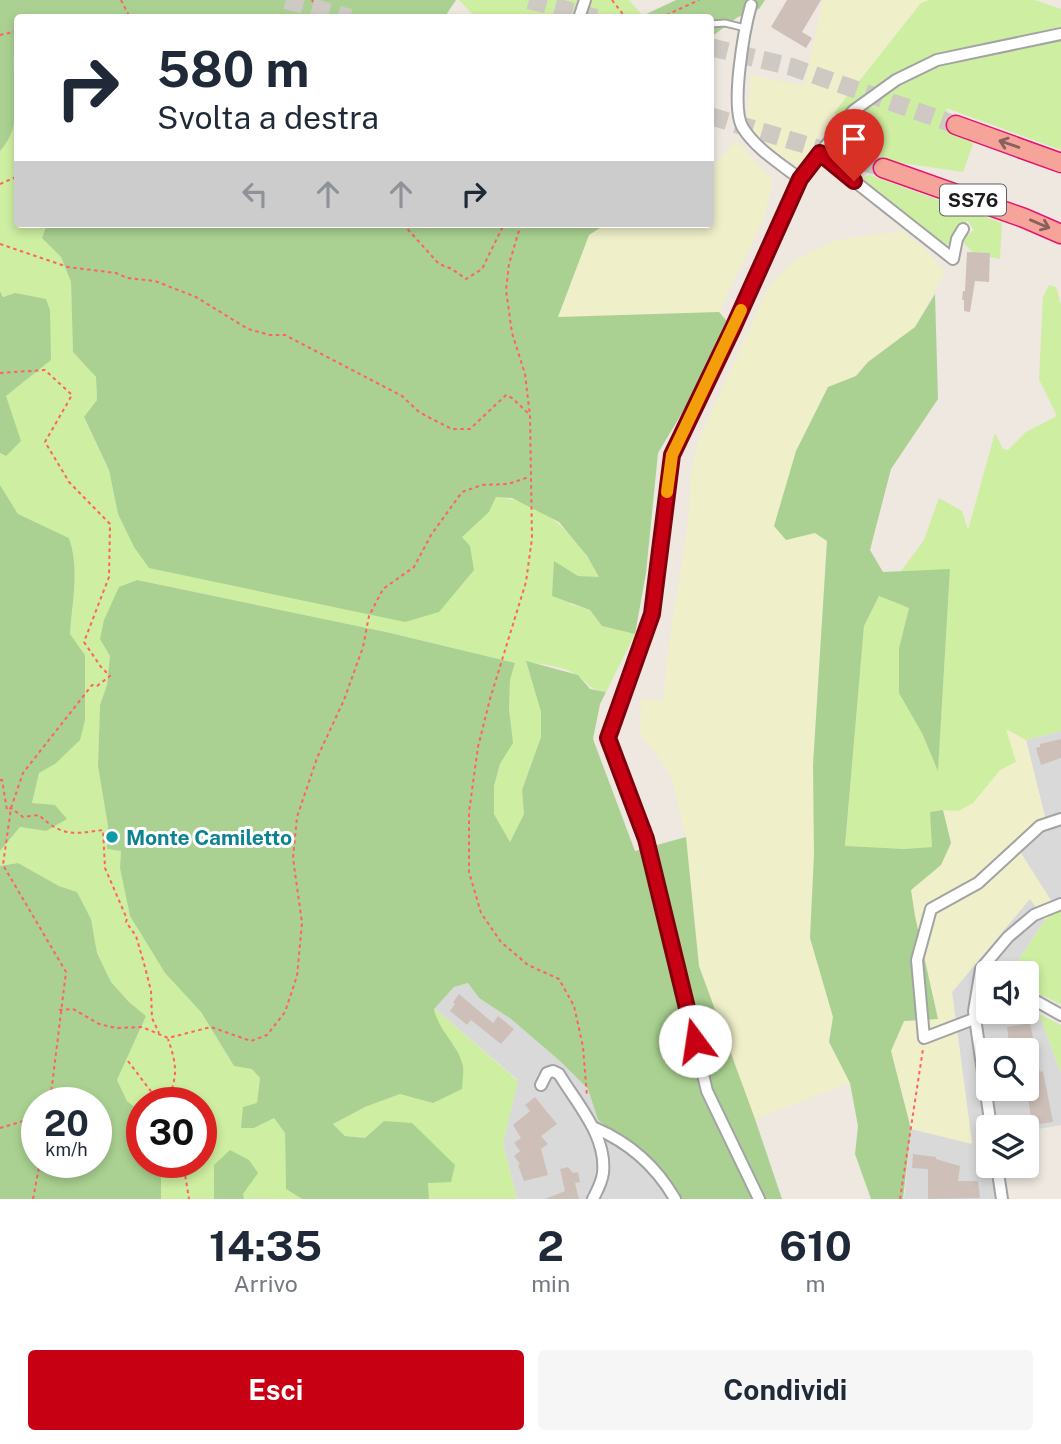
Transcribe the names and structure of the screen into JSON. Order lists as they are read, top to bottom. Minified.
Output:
{"streets":{"highway":["SS76"]},"places":["Monte Camiletto"],"page":{"turn":["580 m","Svolta a destra"],"speed":"20 km/h","limit":"30","eta":["14:35","Arrivo","2","min","610","m"],"buttons":["Esci","Condividi"]}}
